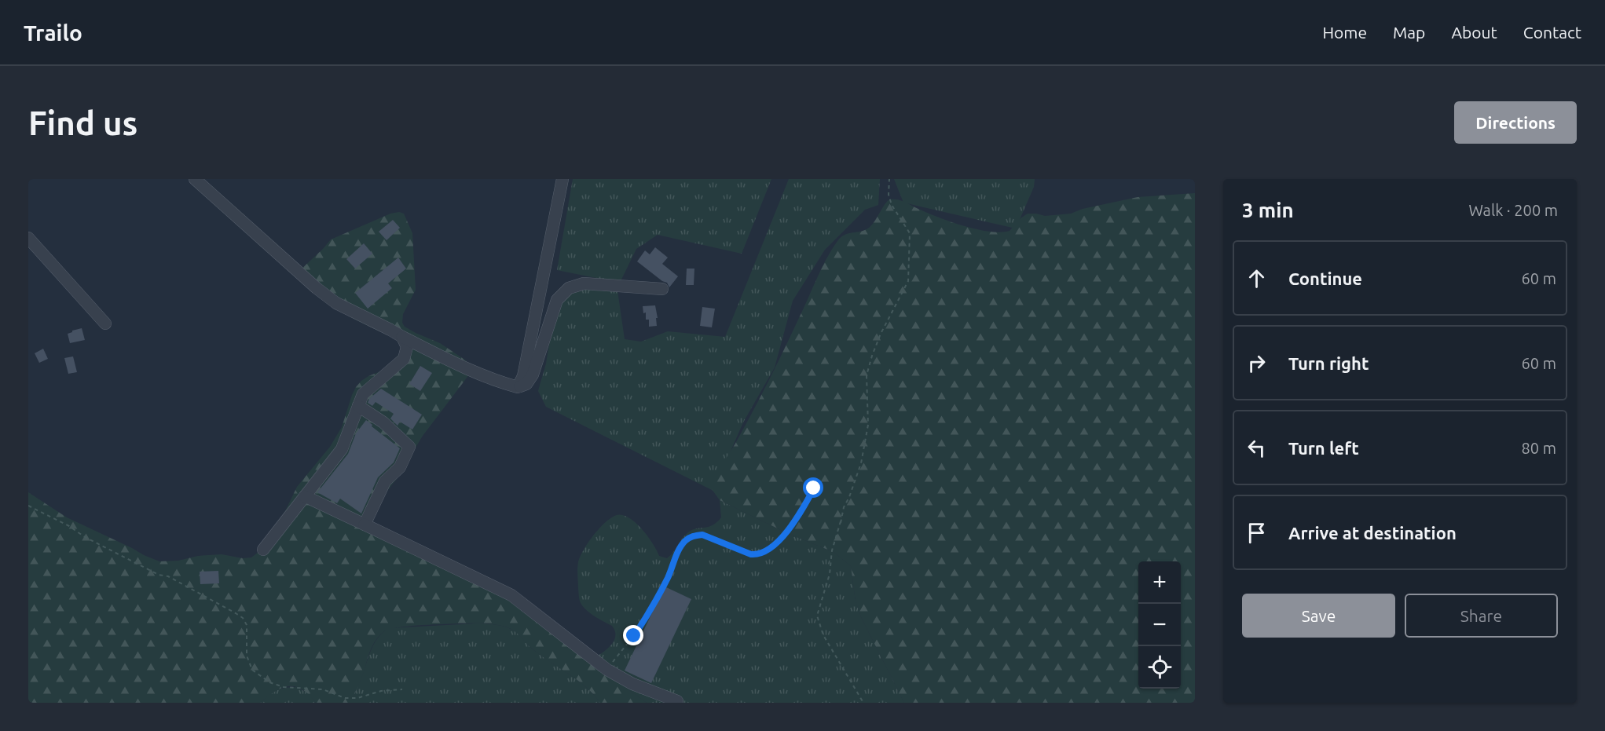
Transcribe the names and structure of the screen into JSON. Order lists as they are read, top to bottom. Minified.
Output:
{"page":{"header":"Trailo","nav":["Home","Map","About","Contact"],"buttons":["Directions",["Save","Share"]],"title":"Find us","heading":["3 min","Walk · 200 m"],"list":[["Continue","60 m"],["Turn right","60 m"],["Turn left","80 m"],"Arrive at destination"],"map_buttons":["+","−"]}}
